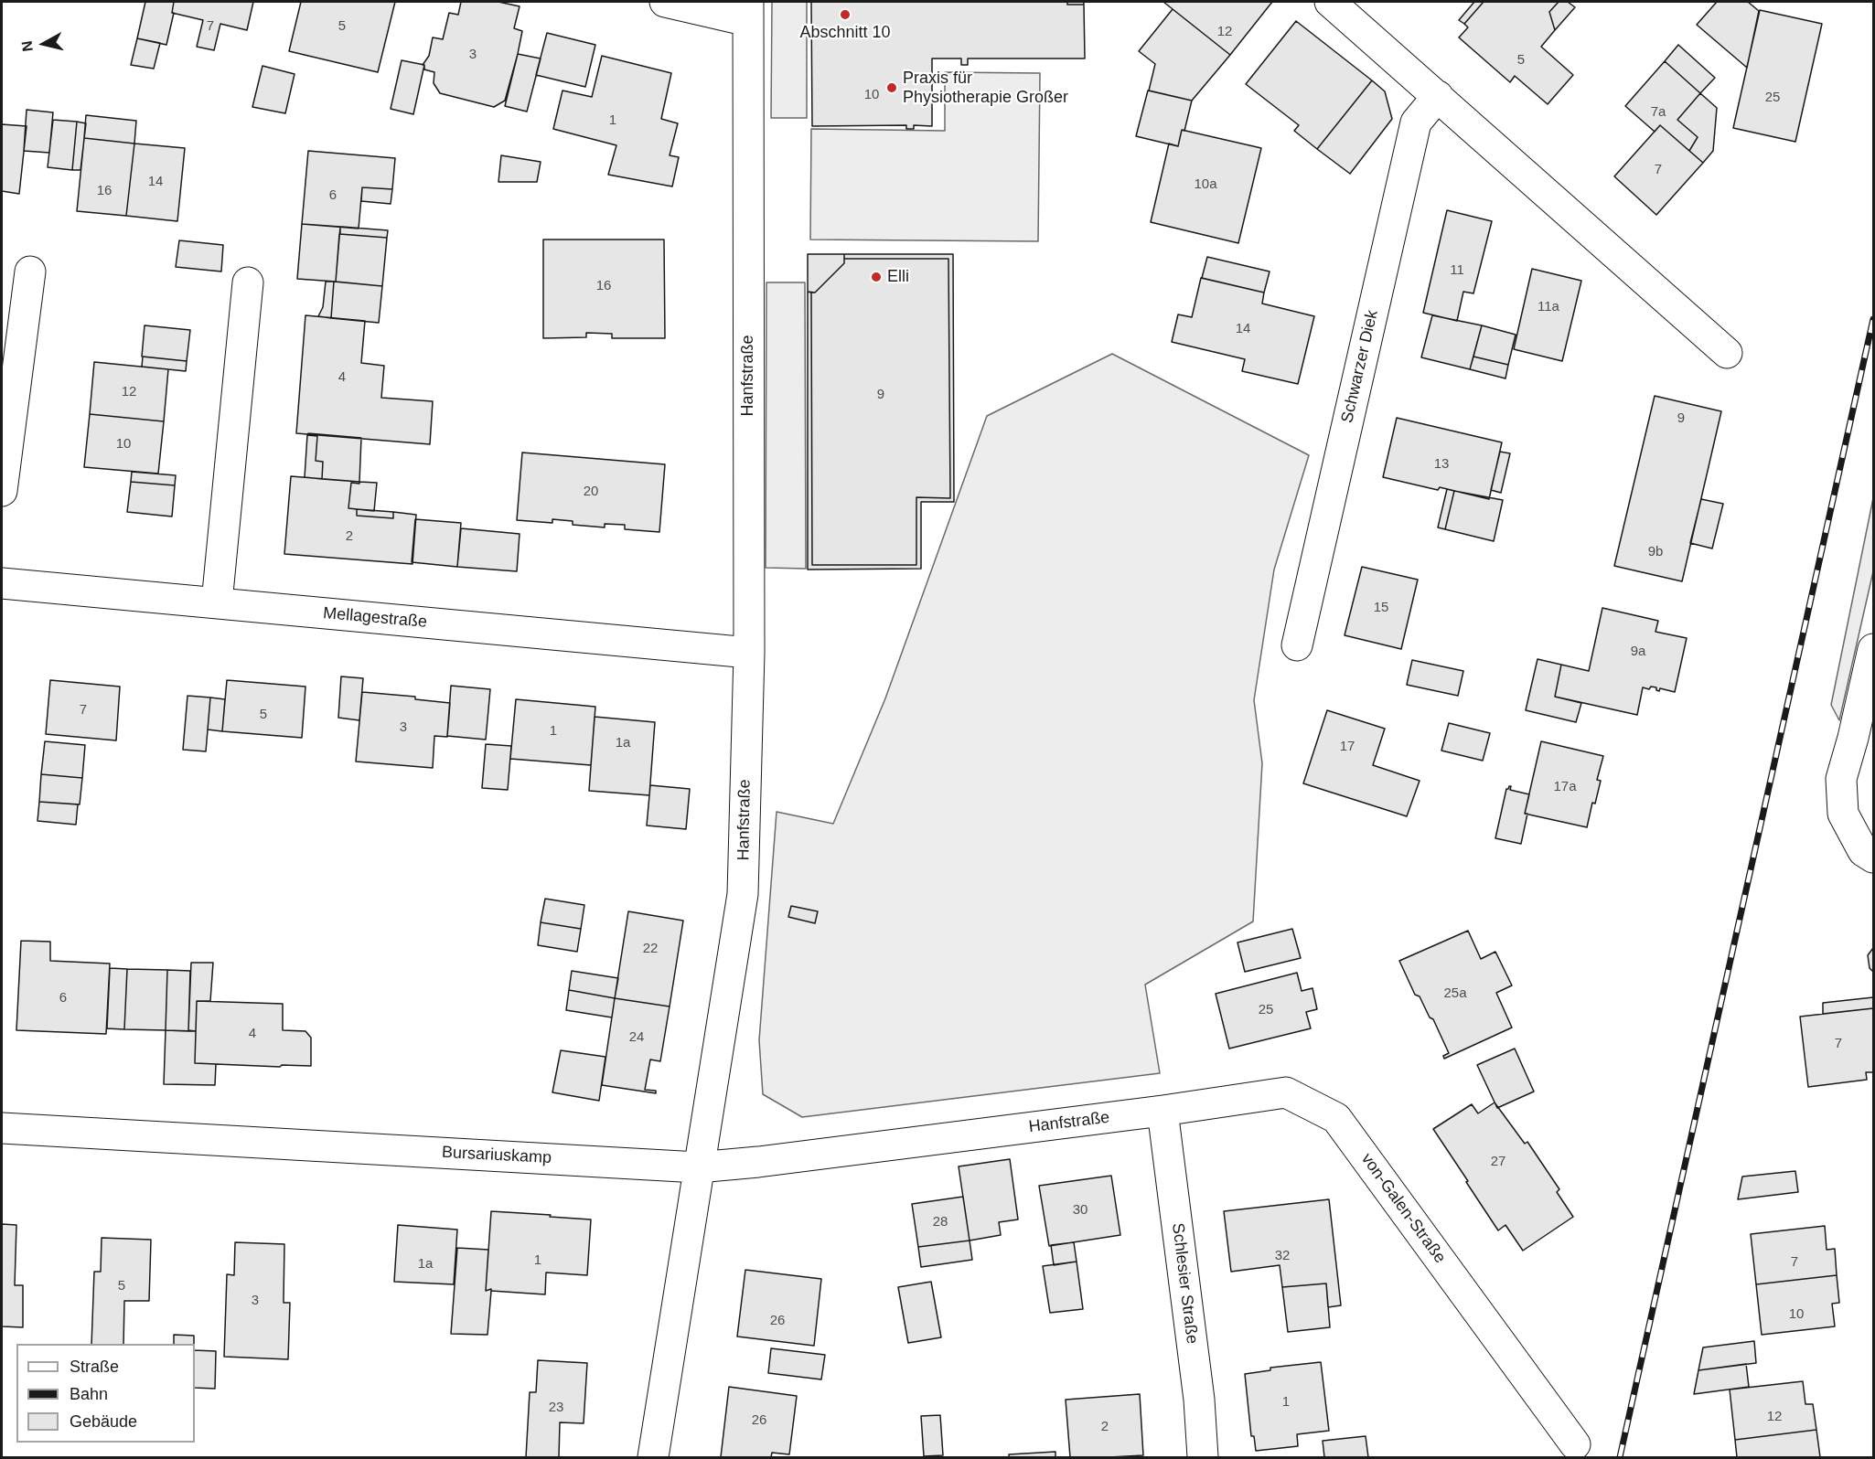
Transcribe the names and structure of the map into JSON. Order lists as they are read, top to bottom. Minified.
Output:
{"streets":{"street":["Schwarzer Diek","Hanfstraße","Mellagestraße","Bursariuskamp","von-Galen-Straße","Schlesier Straße"]},"crossings":[["Hanfstraße","Mellagestraße"],["Hanfstraße","Bursariuskamp"],["Hanfstraße","von-Galen-Straße"],["Hanfstraße","Schlesier Straße"],["von-Galen-Straße","Schlesier Straße"]],"places":["Abschnitt 10","Praxis für Physiotherapie Großer","Elli"],"house_numbers":["7","5","12","3","5","10","25","7a","1","7","14","10a","16","6","11","16","11a","14","4","12","9","9","10","13","20","2","9b","15","9a","7","5","3","1","1a","17","17a","22","25a","6","25","4","24","7","27","30","28","32","1","7","1a","5","3","10","26","1","23","12","26","2"],"legend":["Straße","Bahn","Gebäude"],"north":"left"}
